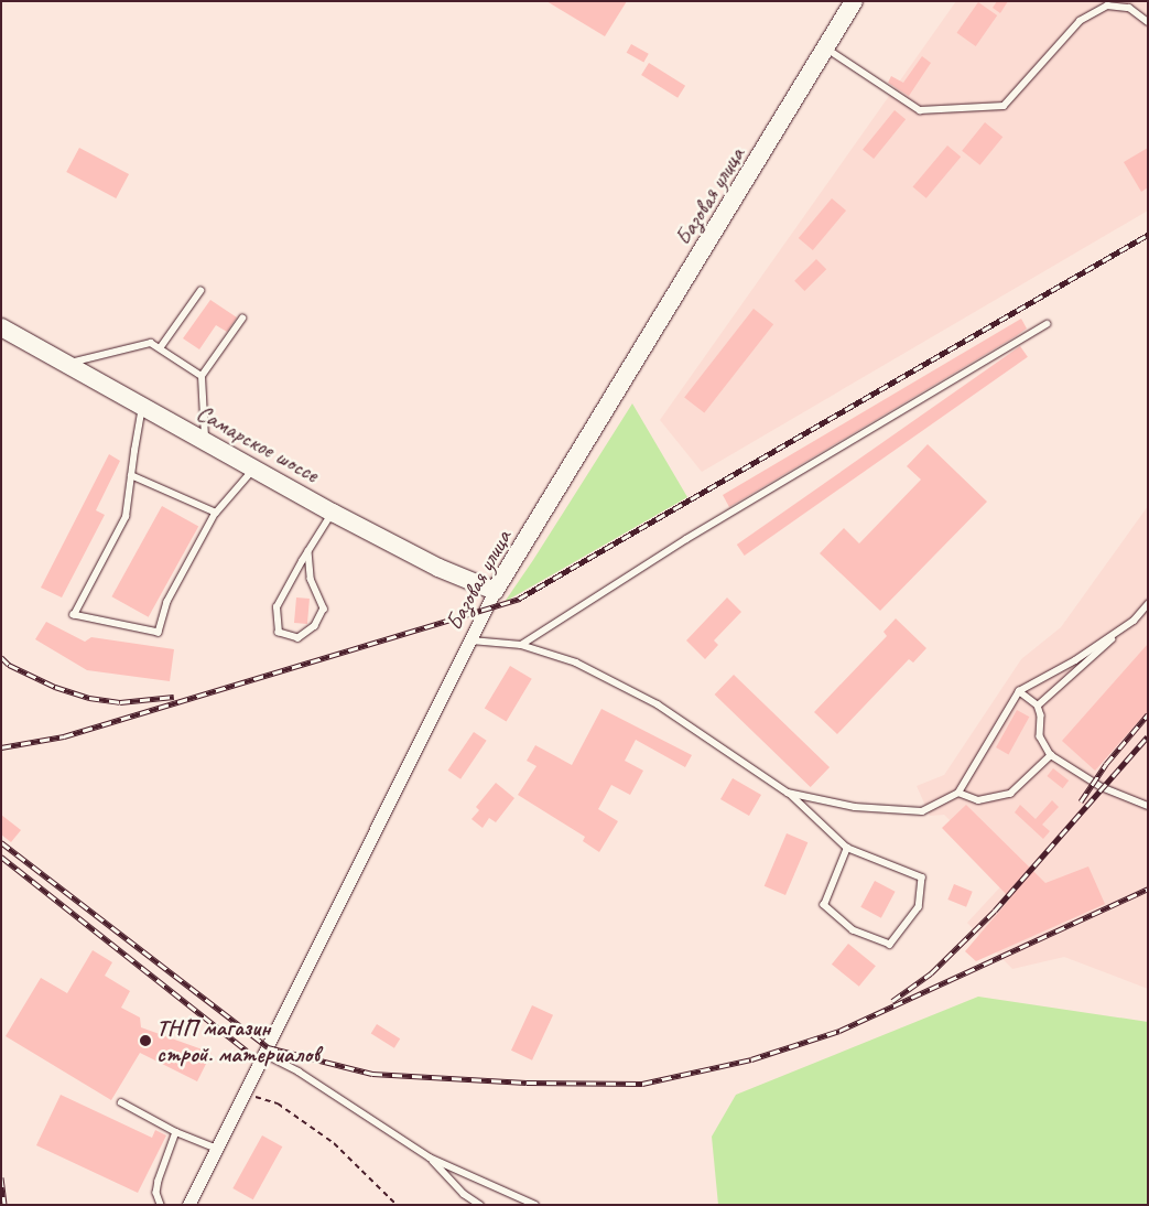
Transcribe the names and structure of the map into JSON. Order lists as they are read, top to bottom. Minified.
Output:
{"streets":{"street":["Базовая улица","Самарское шоссе"]},"crossings":[["Базовая улица","Самарское шоссе"]],"places":["ТНП магазин строй. материалов"]}
